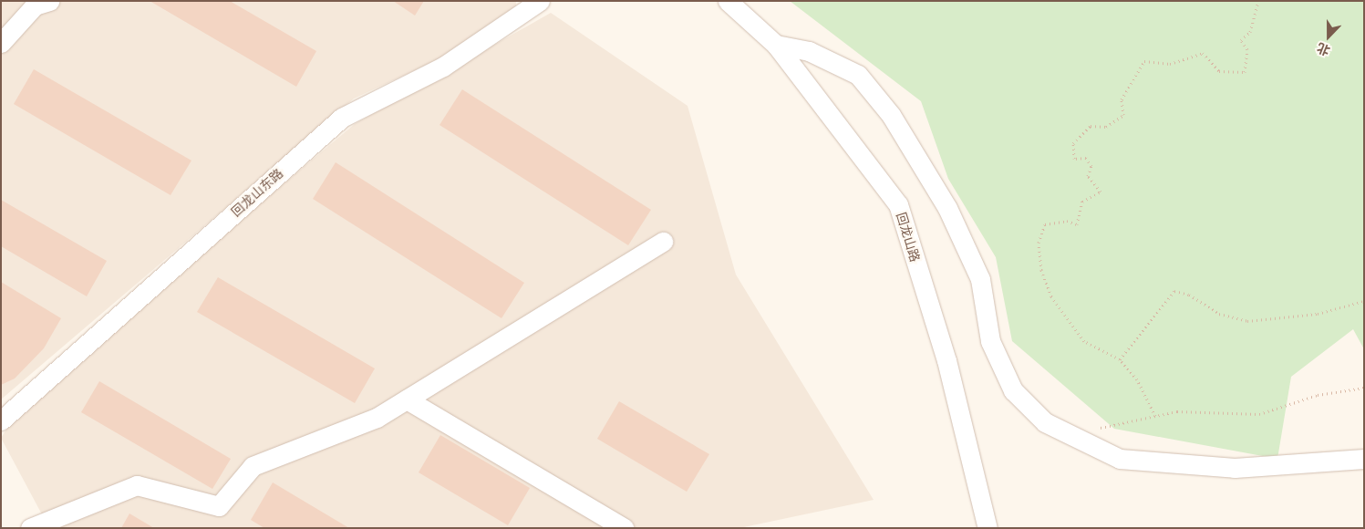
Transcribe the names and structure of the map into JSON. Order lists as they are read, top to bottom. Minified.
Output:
{"streets":{"street":["回龙山东路","回龙山路"]},"north":"bottom"}
